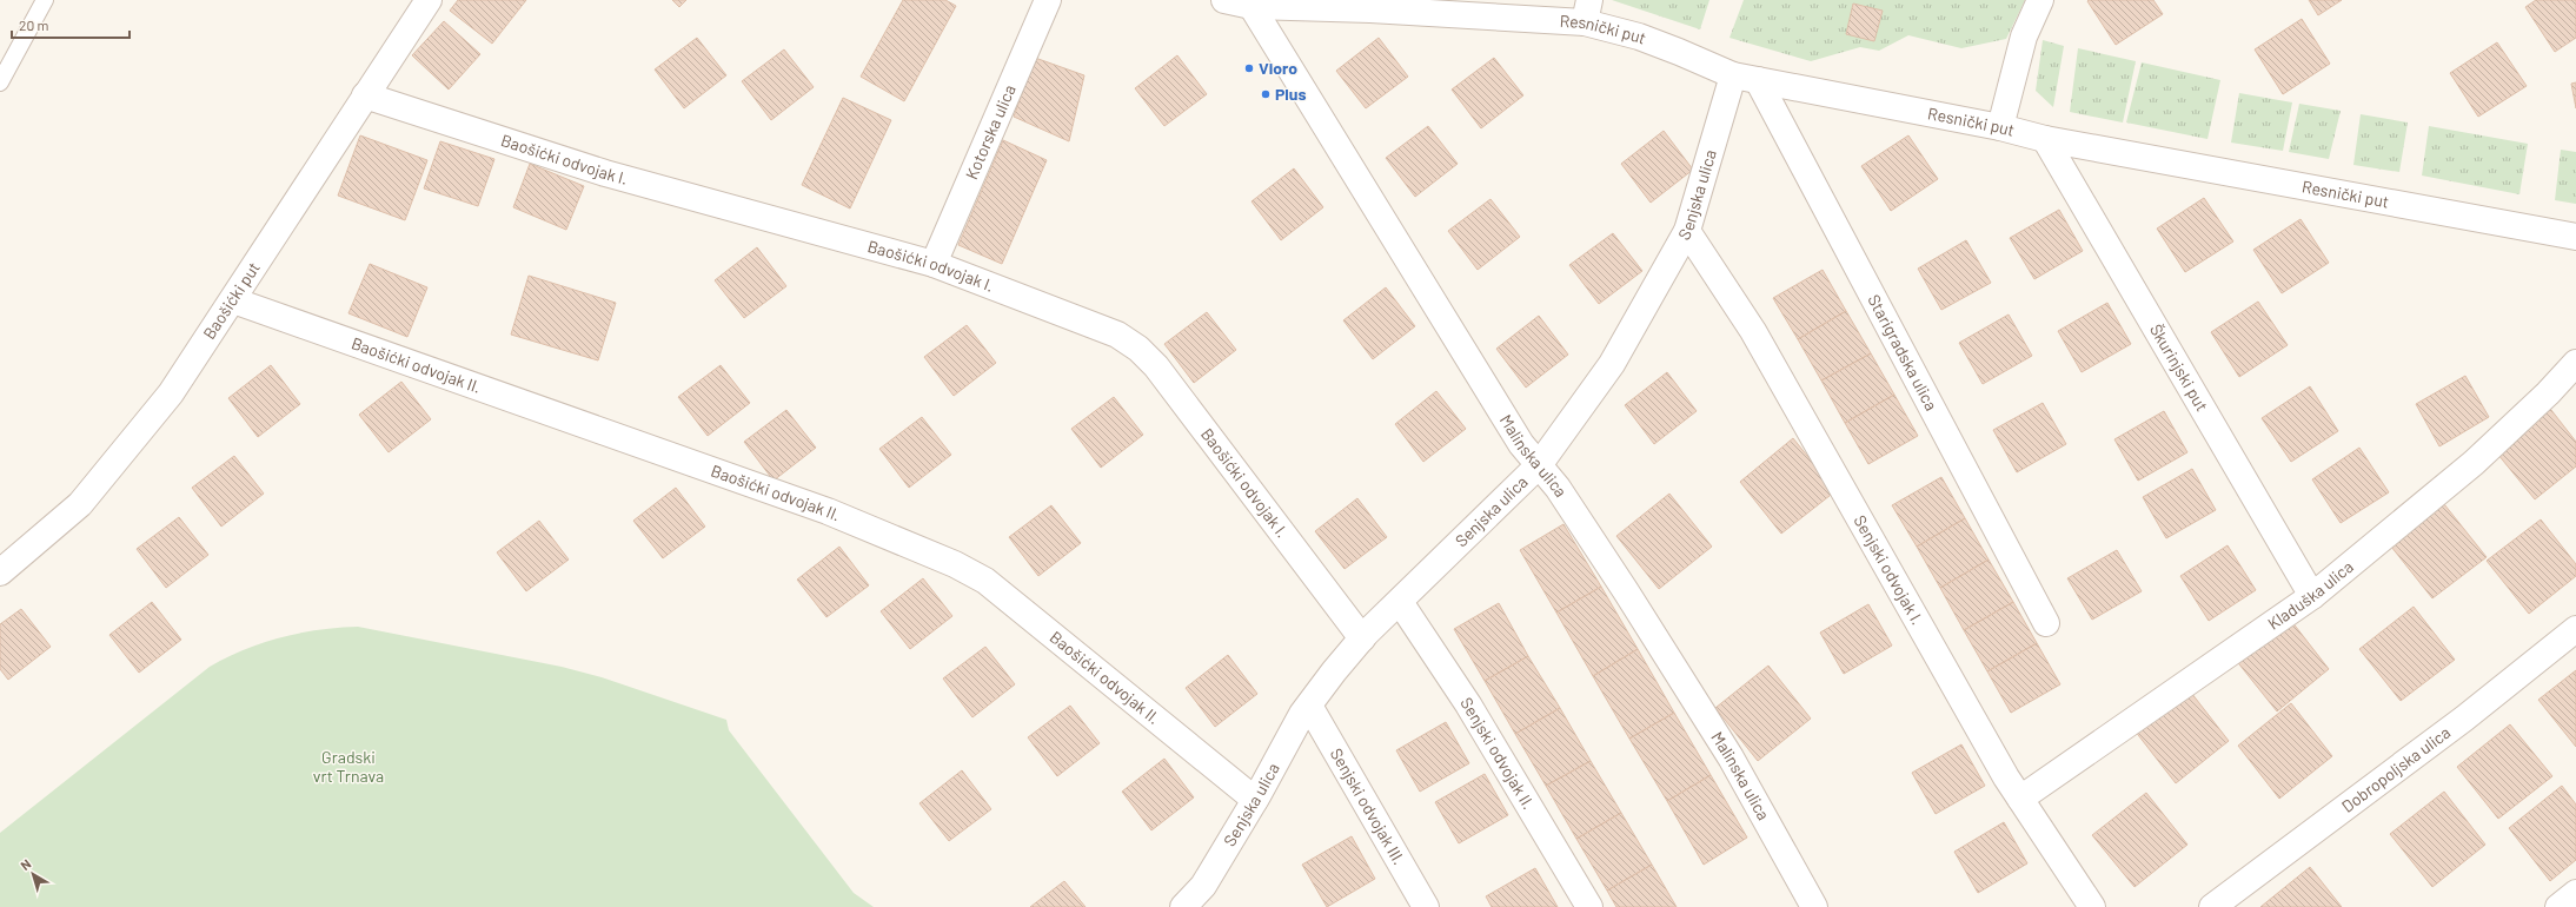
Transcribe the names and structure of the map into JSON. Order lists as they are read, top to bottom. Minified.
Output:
{"streets":{"street":["Resnički put","Kotorska ulica","Baošićki odvojak I.","Senjska ulica","Baošićki put","Starigradska ulica","Baošićki odvojak II.","Škurinjski put","Malinska ulica","Senjski odvojak I.","Kladuška ulica","Senjski odvojak II.","Dobropoljska ulica","Senjski odvojak III."]},"crossings":[["Resnički put","Senjska ulica"],["Resnički put","Starigradska ulica"],["Resnički put","Škurinjski put"],["Resnički put","Malinska ulica"],["Kotorska ulica","Baošićki odvojak I."],["Baošićki odvojak I.","Senjska ulica"],["Baošićki odvojak I.","Baošićki put"],["Senjska ulica","Starigradska ulica"],["Senjska ulica","Baošićki odvojak II."],["Senjska ulica","Malinska ulica"],["Senjska ulica","Senjski odvojak I."],["Senjska ulica","Senjski odvojak II."],["Senjska ulica","Senjski odvojak III."],["Baošićki put","Baošićki odvojak II."],["Škurinjski put","Kladuška ulica"],["Senjski odvojak I.","Kladuška ulica"]],"parks":["Gradski vrt Trnava"],"places":["Vioro","Plus"],"scale_bar":"20 m","north":"top left"}
